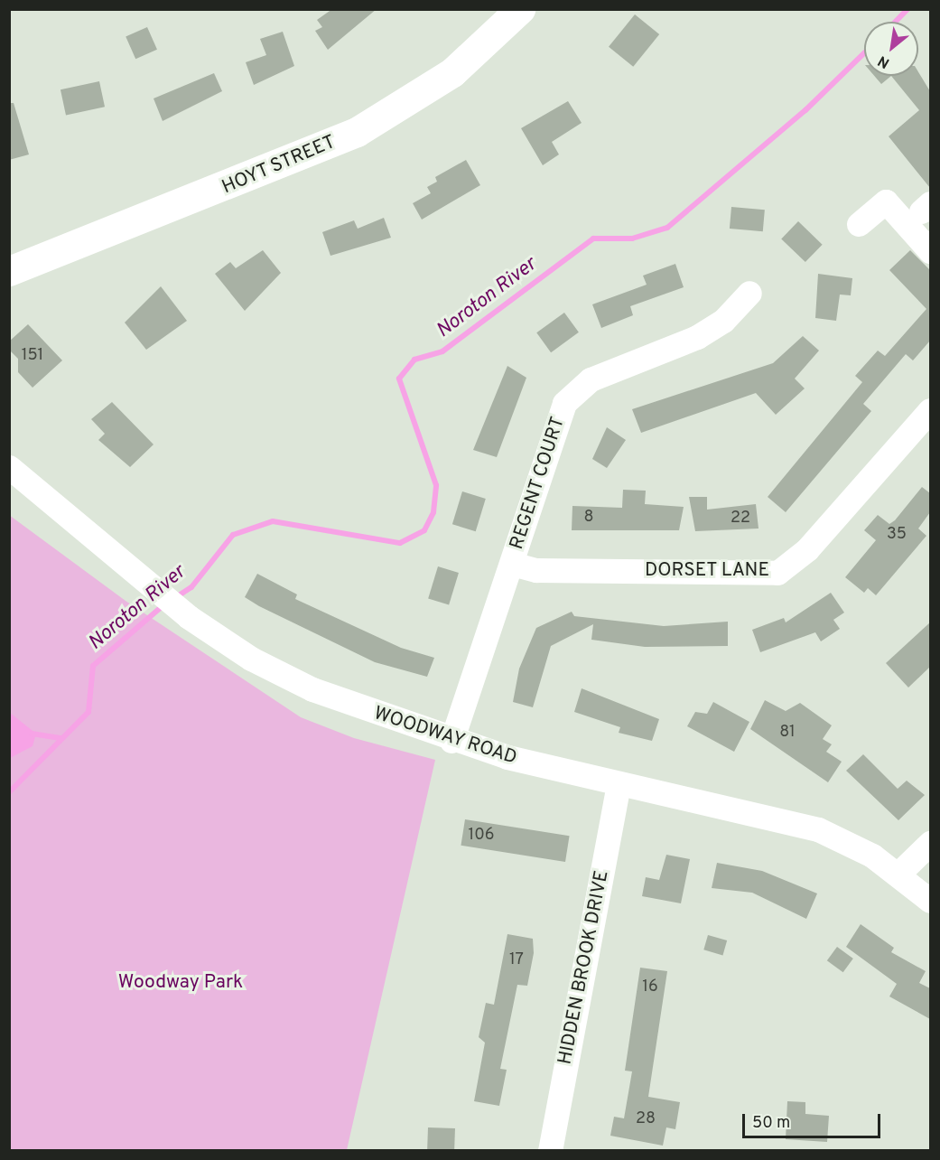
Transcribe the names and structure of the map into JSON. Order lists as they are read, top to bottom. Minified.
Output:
{"streets":{"main road":["HOYT STREET"],"street":["REGENT COURT","DORSET LANE","WOODWAY ROAD","HIDDEN BROOK DRIVE"]},"crossings":[["REGENT COURT","DORSET LANE"],["REGENT COURT","WOODWAY ROAD"],["WOODWAY ROAD","HIDDEN BROOK DRIVE"]],"water":["Noroton River"],"parks":["Woodway Park"],"house_numbers":["151","8","22","35","81","106","17","16","28"],"scale_bar":"50 m","north":"bottom left"}
